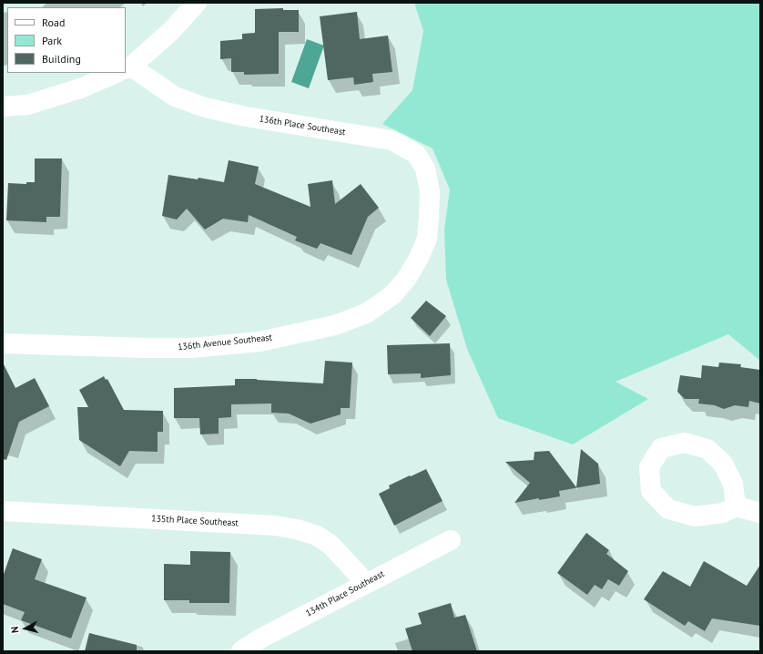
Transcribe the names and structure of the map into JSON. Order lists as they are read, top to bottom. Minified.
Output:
{"streets":{"street":["136th Place Southeast","136th Avenue Southeast","135th Place Southeast","134th Place Southeast"]},"crossings":[["136th Place Southeast","136th Avenue Southeast"],["135th Place Southeast","134th Place Southeast"]],"legend":["Road","Park","Building"],"north":"left"}
